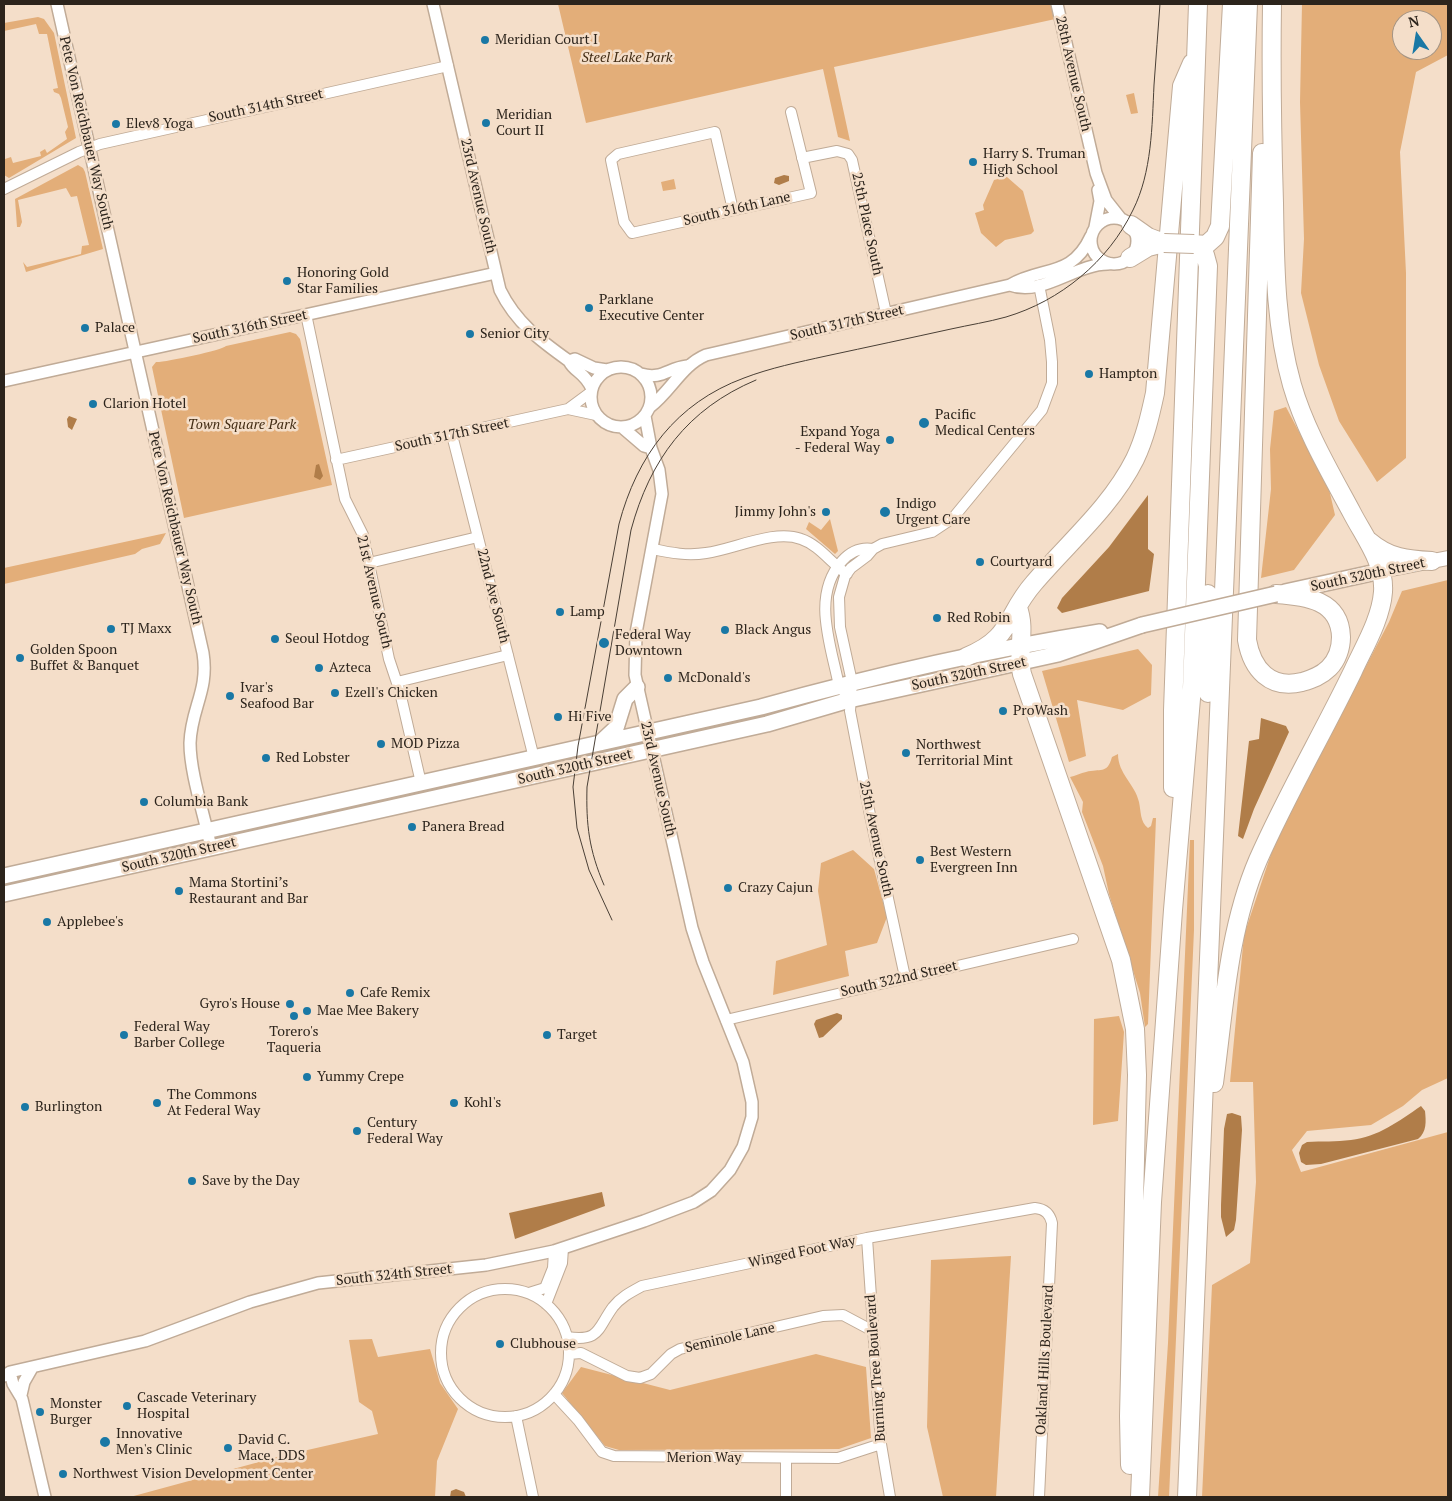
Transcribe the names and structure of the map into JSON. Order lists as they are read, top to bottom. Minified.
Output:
{"streets":{"main road":["South 320th Street"],"street":["28th Avenue South","South 314th Street","Pete Von Reichbauer Way South","23rd Avenue South","South 316th Lane","25th Place South","South 317th Street","South 316th Street","21st Avenue South","22nd Ave South","25th Avenue South","South 322nd Street","Winged Foot Way","South 324th Street","Seminole Lane","Oakland Hills Boulevard","Burning Tree Boulevard","Merion Way"]},"crossings":[["28th Avenue South","South 317th Street"],["South 314th Street","Pete Von Reichbauer Way South"],["South 314th Street","23rd Avenue South"],["Pete Von Reichbauer Way South","South 316th Street"],["Pete Von Reichbauer Way South","South 320th Street"],["23rd Avenue South","South 317th Street"],["23rd Avenue South","South 316th Street"],["23rd Avenue South","South 320th Street"],["23rd Avenue South","South 322nd Street"],["23rd Avenue South","South 324th Street"],["South 316th Lane","25th Place South"],["25th Place South","South 317th Street"],["South 317th Street","21st Avenue South"],["South 317th Street","22nd Ave South"],["South 316th Street","21st Avenue South"],["South 320th Street","21st Avenue South"],["South 320th Street","22nd Ave South"],["South 320th Street","25th Avenue South"],["25th Avenue South","South 322nd Street"],["Winged Foot Way","Seminole Lane"],["Winged Foot Way","Oakland Hills Boulevard"],["Winged Foot Way","Burning Tree Boulevard"],["Winged Foot Way","Merion Way"],["Seminole Lane","Burning Tree Boulevard"],["Burning Tree Boulevard","Merion Way"]],"parks":["Steel Lake Park","Town Square Park"],"places":["Meridian Court I","Meridian Court II","Elev8 Yoga","Harry S. Truman High School","Honoring Gold Star Families","Parklane Executive Center","Palace","Senior City","Hampton","Clarion Hotel","Pacific Medical Centers","Expand Yoga - Federal Way","Jimmy John's","Indigo Urgent Care","Courtyard","Lamp","Red Robin","TJ Maxx","Black Angus","Seoul Hotdog","Federal Way Downtown","Golden Spoon Buffet & Banquet","Azteca","McDonald's","Ezell's Chicken","Ivar's Seafood Bar","ProWash","Hi Five","MOD Pizza","Northwest Territorial Mint","Red Lobster","Columbia Bank","Panera Bread","Best Western Evergreen Inn","Crazy Cajun","Mama Stortini’s Restaurant and Bar","Applebee's","Cafe Remix","Gyro's House","Mae Mee Bakery","Torero's Taqueria","Federal Way Barber College","Target","Yummy Crepe","The Commons At Federal Way","Kohl's","Burlington","Century Federal Way","Save by the Day","Clubhouse","Cascade Veterinary Hospital","Monster Burger","Innovative Men's Clinic","David C. Mace, DDS","Northwest Vision Development Center"],"north":"top"}
